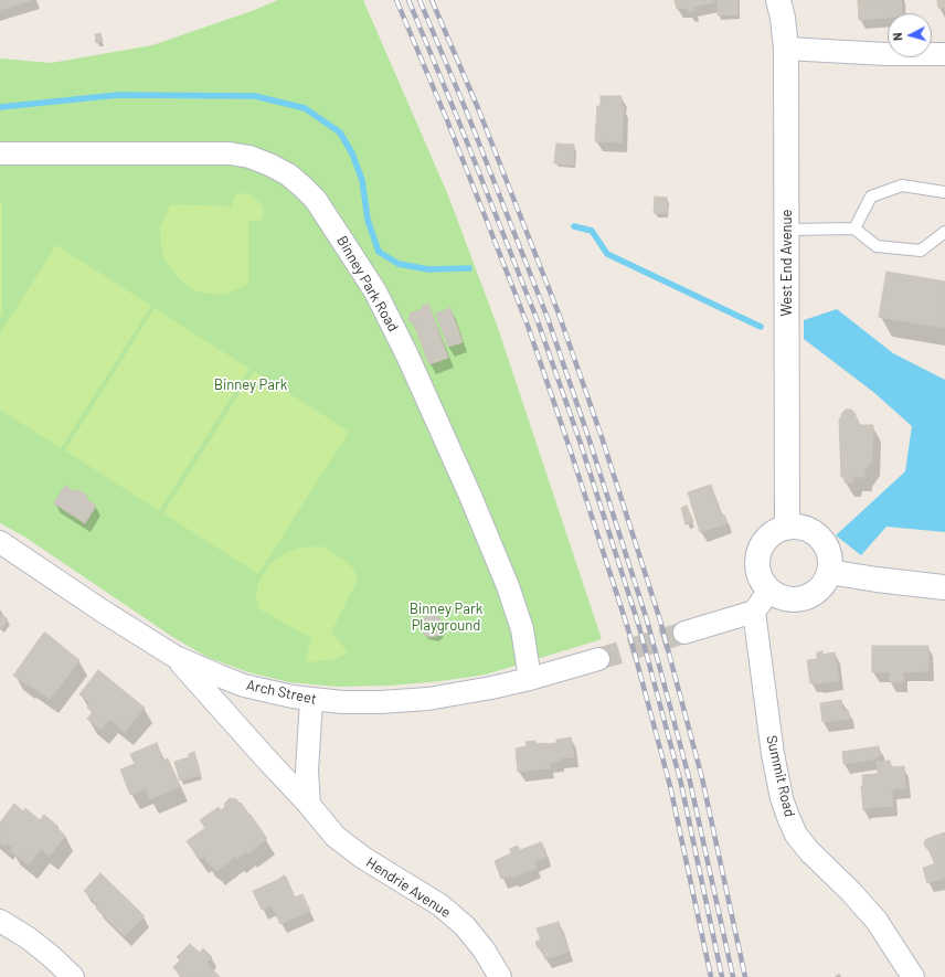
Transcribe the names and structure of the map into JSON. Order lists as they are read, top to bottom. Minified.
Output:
{"streets":{"street":["West End Avenue","Binney Park Road","Arch Street","Summit Road","Hendrie Avenue"]},"crossings":[["Binney Park Road","Arch Street"],["Arch Street","Hendrie Avenue"]],"parks":["Binney Park","Binney Park Playground"],"north":"left"}
